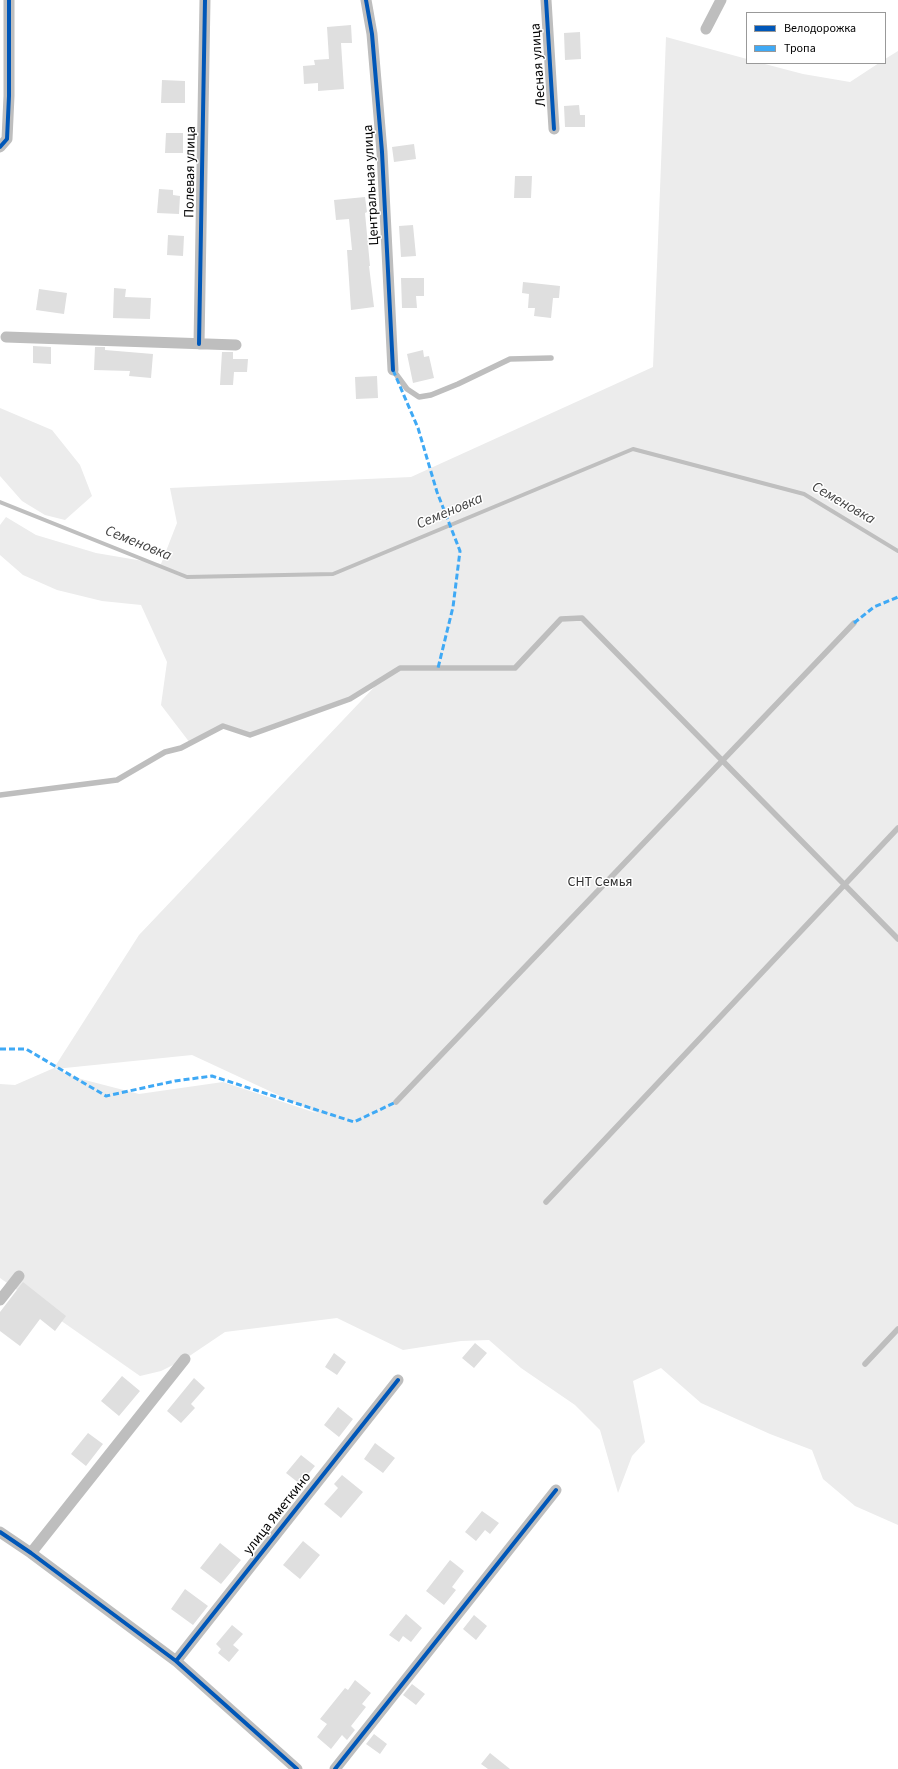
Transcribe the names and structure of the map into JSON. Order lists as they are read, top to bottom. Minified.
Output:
{"streets":{"street":["Лесная улица","Полевая улица","Центральная улица","улица Яметкино"]},"water":["Семеновка"],"parks":["СНТ Семья"],"legend":["Велодорожка","Тропа"]}
